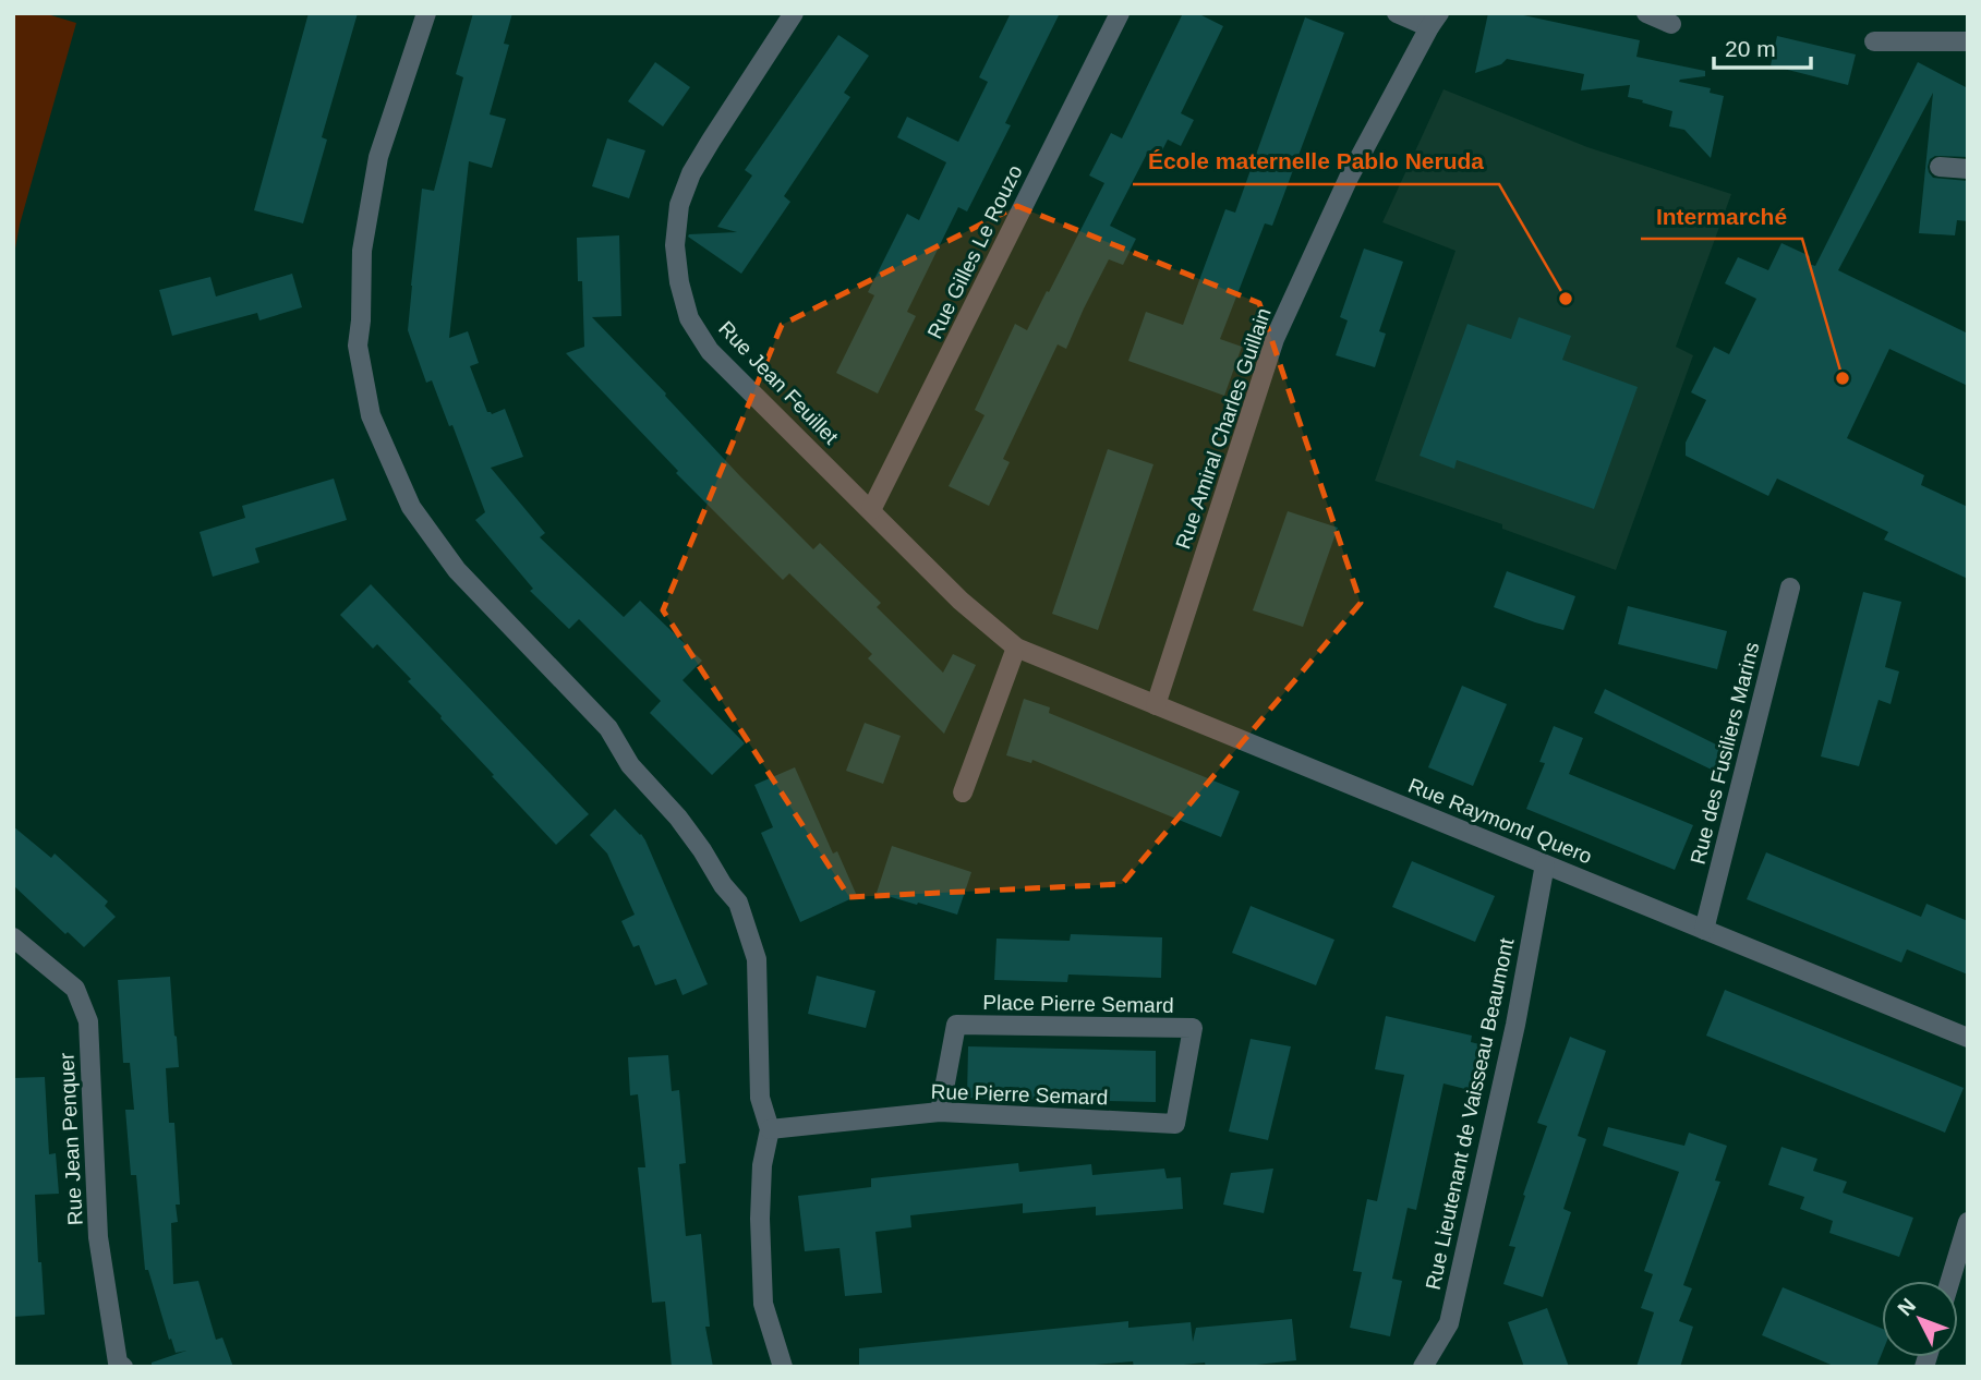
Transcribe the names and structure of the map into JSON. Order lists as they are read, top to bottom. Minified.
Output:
{"streets":{"street":["Rue Gilles Le Rouzo","Rue Jean Feuillet","Rue Amiral Charles Guillain","Rue des Fusiliers Marins","Rue Raymond Quero","Place Pierre Semard","Rue Pierre Semard","Rue Lieutenant de Vaisseau Beaumont","Rue Jean Penquer"]},"crossings":[["Rue Gilles Le Rouzo","Rue Jean Feuillet"],["Rue Jean Feuillet","Rue Raymond Quero"],["Rue Amiral Charles Guillain","Rue Raymond Quero"],["Rue des Fusiliers Marins","Rue Raymond Quero"],["Rue Raymond Quero","Rue Lieutenant de Vaisseau Beaumont"],["Place Pierre Semard","Rue Pierre Semard"]],"places":["École maternelle Pablo Neruda","Intermarché"],"scale_bar":"20 m","north":"top left"}
